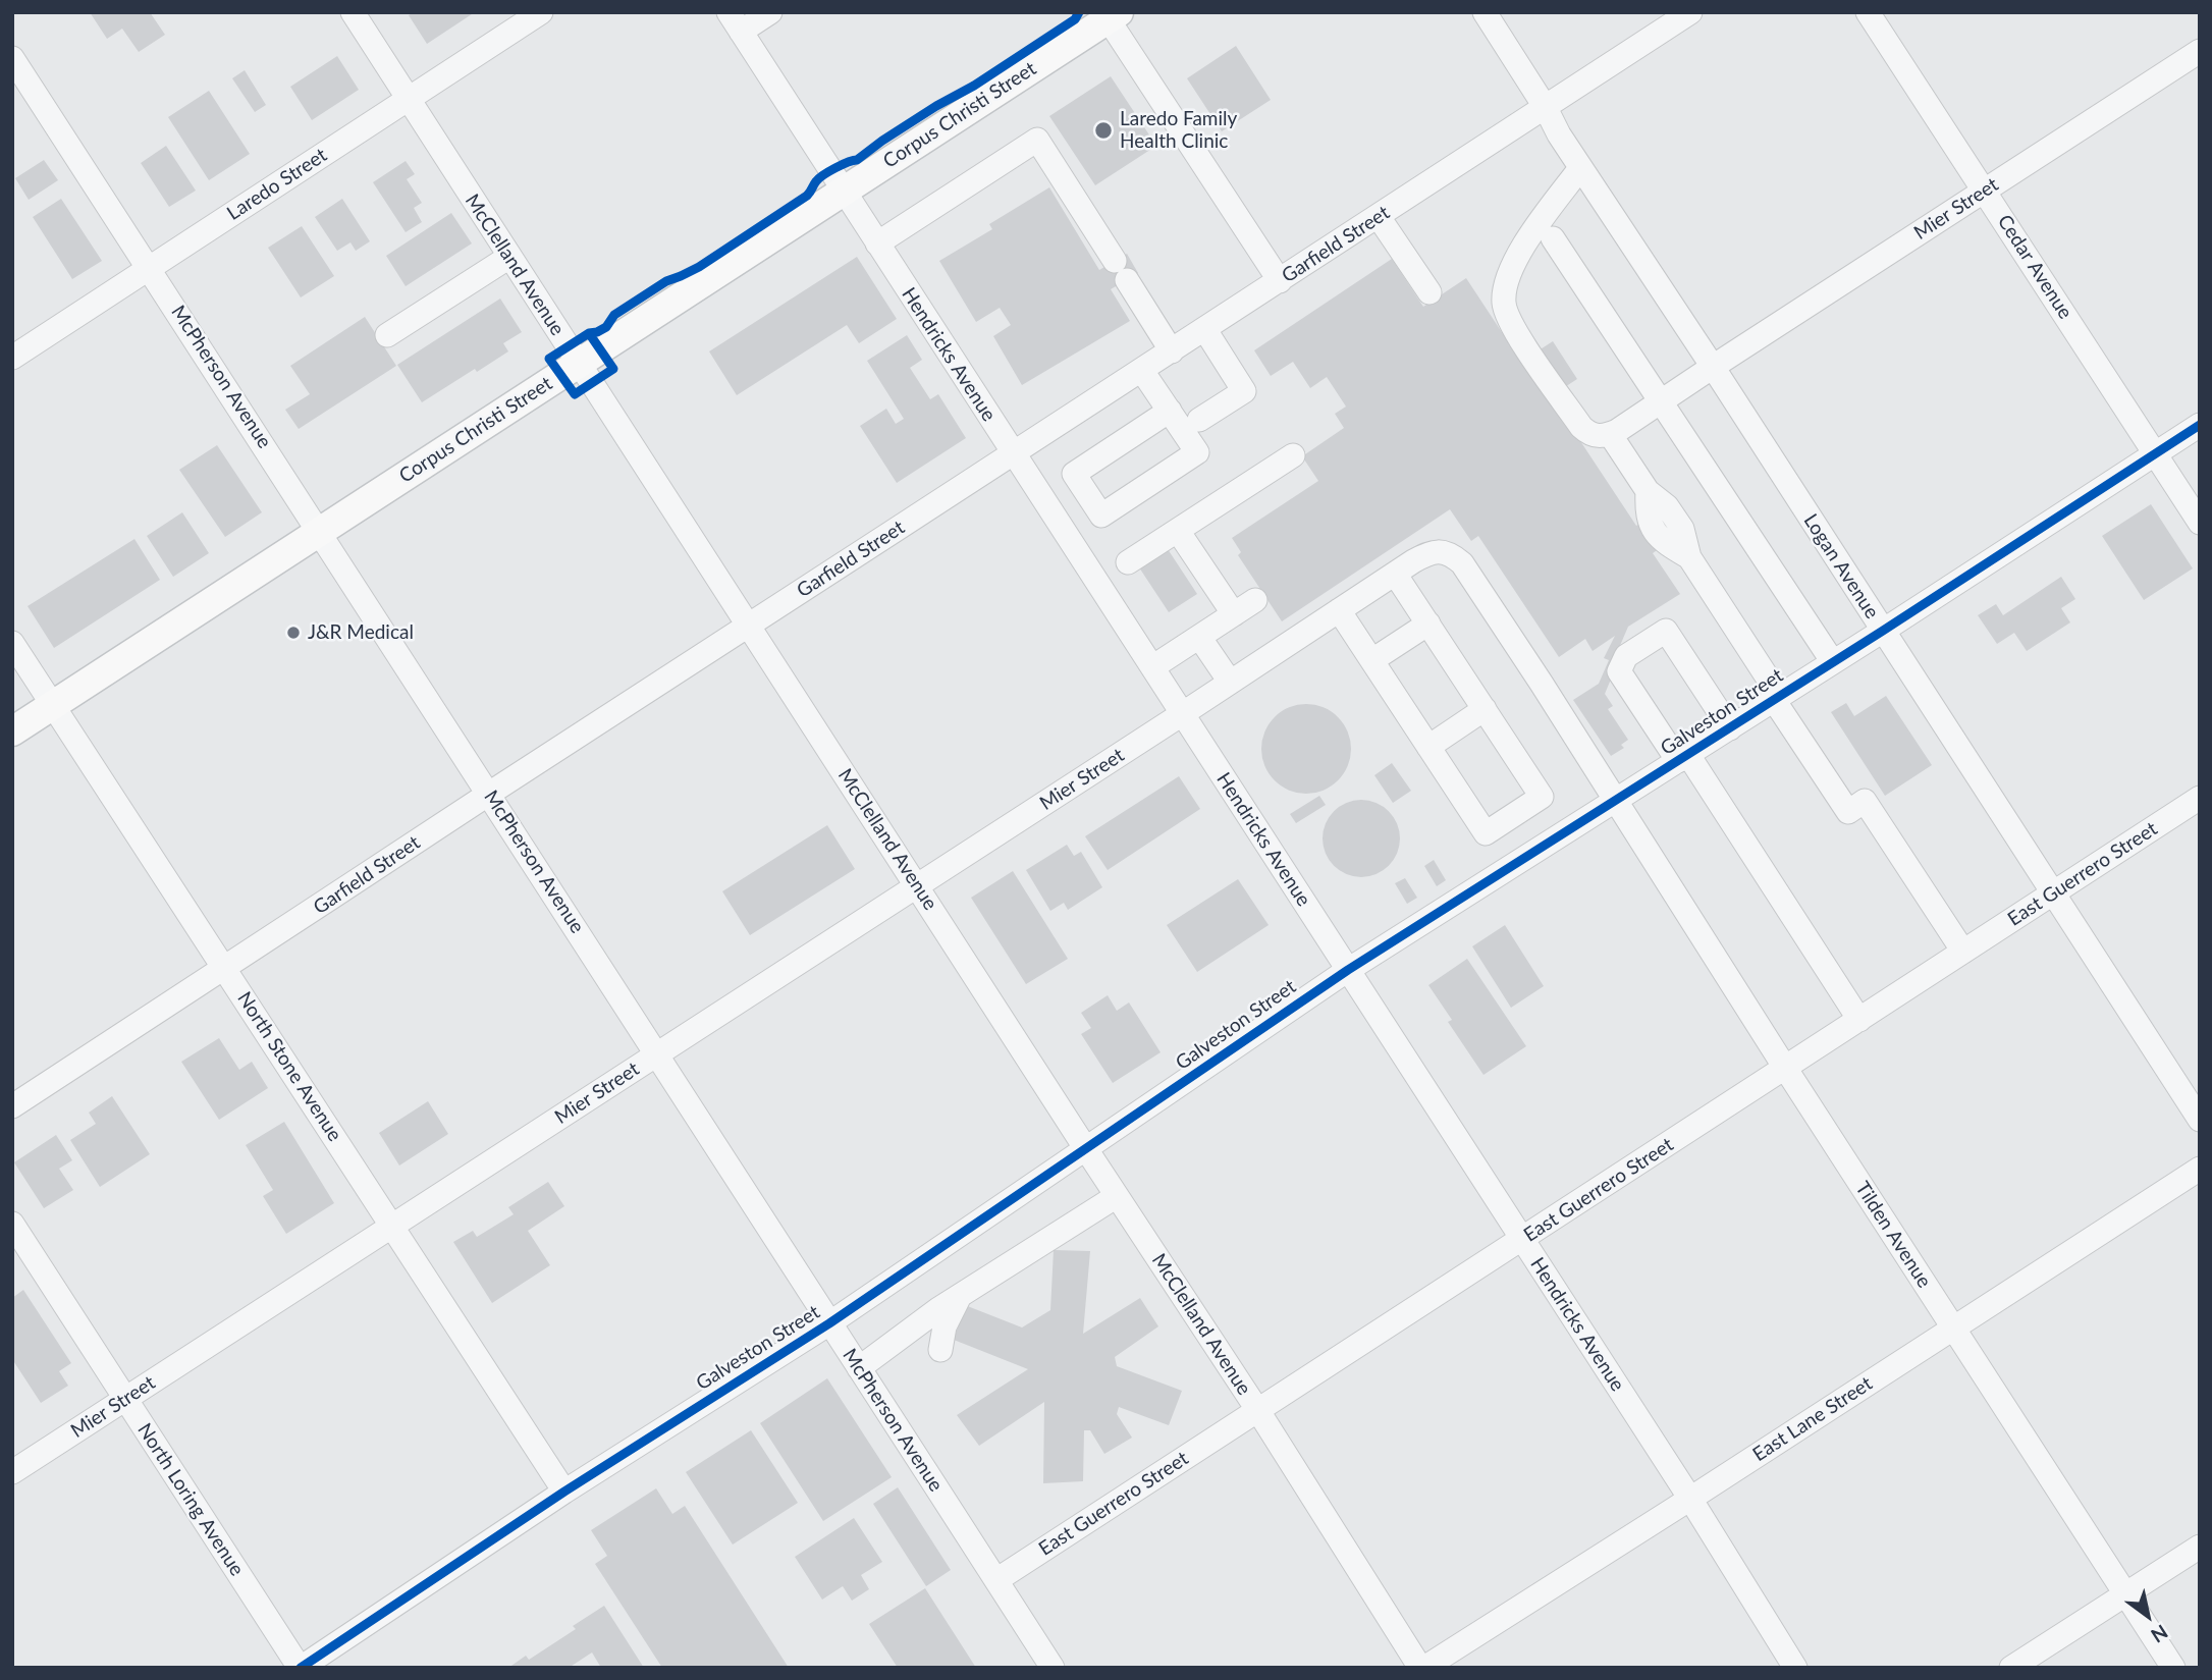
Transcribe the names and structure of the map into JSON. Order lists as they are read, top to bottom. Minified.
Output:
{"streets":{"main road":["Corpus Christi Street"],"street":["Laredo Street","Mier Street","Garfield Street","McClelland Avenue","Cedar Avenue","Hendricks Avenue","McPherson Avenue","Logan Avenue","Galveston Street","East Guerrero Street","North Stone Avenue","Tilden Avenue","East Lane Street","North Loring Avenue"]},"crossings":[["Corpus Christi Street","McClelland Avenue"],["Corpus Christi Street","Hendricks Avenue"],["Corpus Christi Street","McPherson Avenue"],["Corpus Christi Street","North Stone Avenue"],["Laredo Street","McClelland Avenue"],["Laredo Street","McPherson Avenue"],["Mier Street","McClelland Avenue"],["Mier Street","Cedar Avenue"],["Mier Street","Hendricks Avenue"],["Mier Street","McPherson Avenue"],["Mier Street","Logan Avenue"],["Mier Street","North Stone Avenue"],["Mier Street","Tilden Avenue"],["Mier Street","North Loring Avenue"],["Garfield Street","McClelland Avenue"],["Garfield Street","Hendricks Avenue"],["Garfield Street","McPherson Avenue"],["Garfield Street","Logan Avenue"],["Garfield Street","North Stone Avenue"],["McClelland Avenue","Galveston Street"],["McClelland Avenue","East Guerrero Street"],["McClelland Avenue","East Lane Street"],["Cedar Avenue","Galveston Street"],["Hendricks Avenue","Galveston Street"],["Hendricks Avenue","East Guerrero Street"],["Hendricks Avenue","East Lane Street"],["McPherson Avenue","Galveston Street"],["McPherson Avenue","East Guerrero Street"],["Logan Avenue","Galveston Street"],["Logan Avenue","East Guerrero Street"],["Galveston Street","North Stone Avenue"],["Galveston Street","Tilden Avenue"],["Galveston Street","North Loring Avenue"],["East Guerrero Street","Tilden Avenue"],["Tilden Avenue","East Lane Street"]],"places":["Laredo Family Health Clinic","J&R Medical"],"north":"bottom right"}
